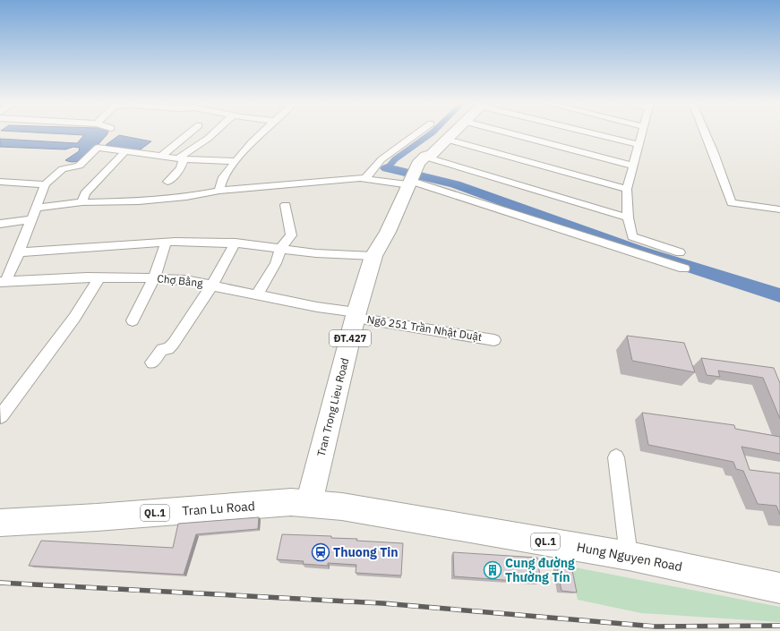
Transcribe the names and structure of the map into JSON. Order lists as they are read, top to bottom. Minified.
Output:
{"streets":{"main road":["ĐT.427","Tran Trong Lieu Road","Tran Lu Road","QL.1","Hung Nguyen Road"],"street":["Chợ Bằng","Ngõ 251 Trần Nhật Duật"]},"crossings":[["Chợ Bằng","Ngõ 251 Trần Nhật Duật"],["Chợ Bằng","Tran Trong Lieu Road"],["Ngõ 251 Trần Nhật Duật","Tran Trong Lieu Road"],["Tran Trong Lieu Road","Tran Lu Road"],["Tran Trong Lieu Road","Hung Nguyen Road"],["Tran Lu Road","Hung Nguyen Road"]],"places":{"station":["Thuong Tin"],"building":["Cung đường Thường Tín"]}}
